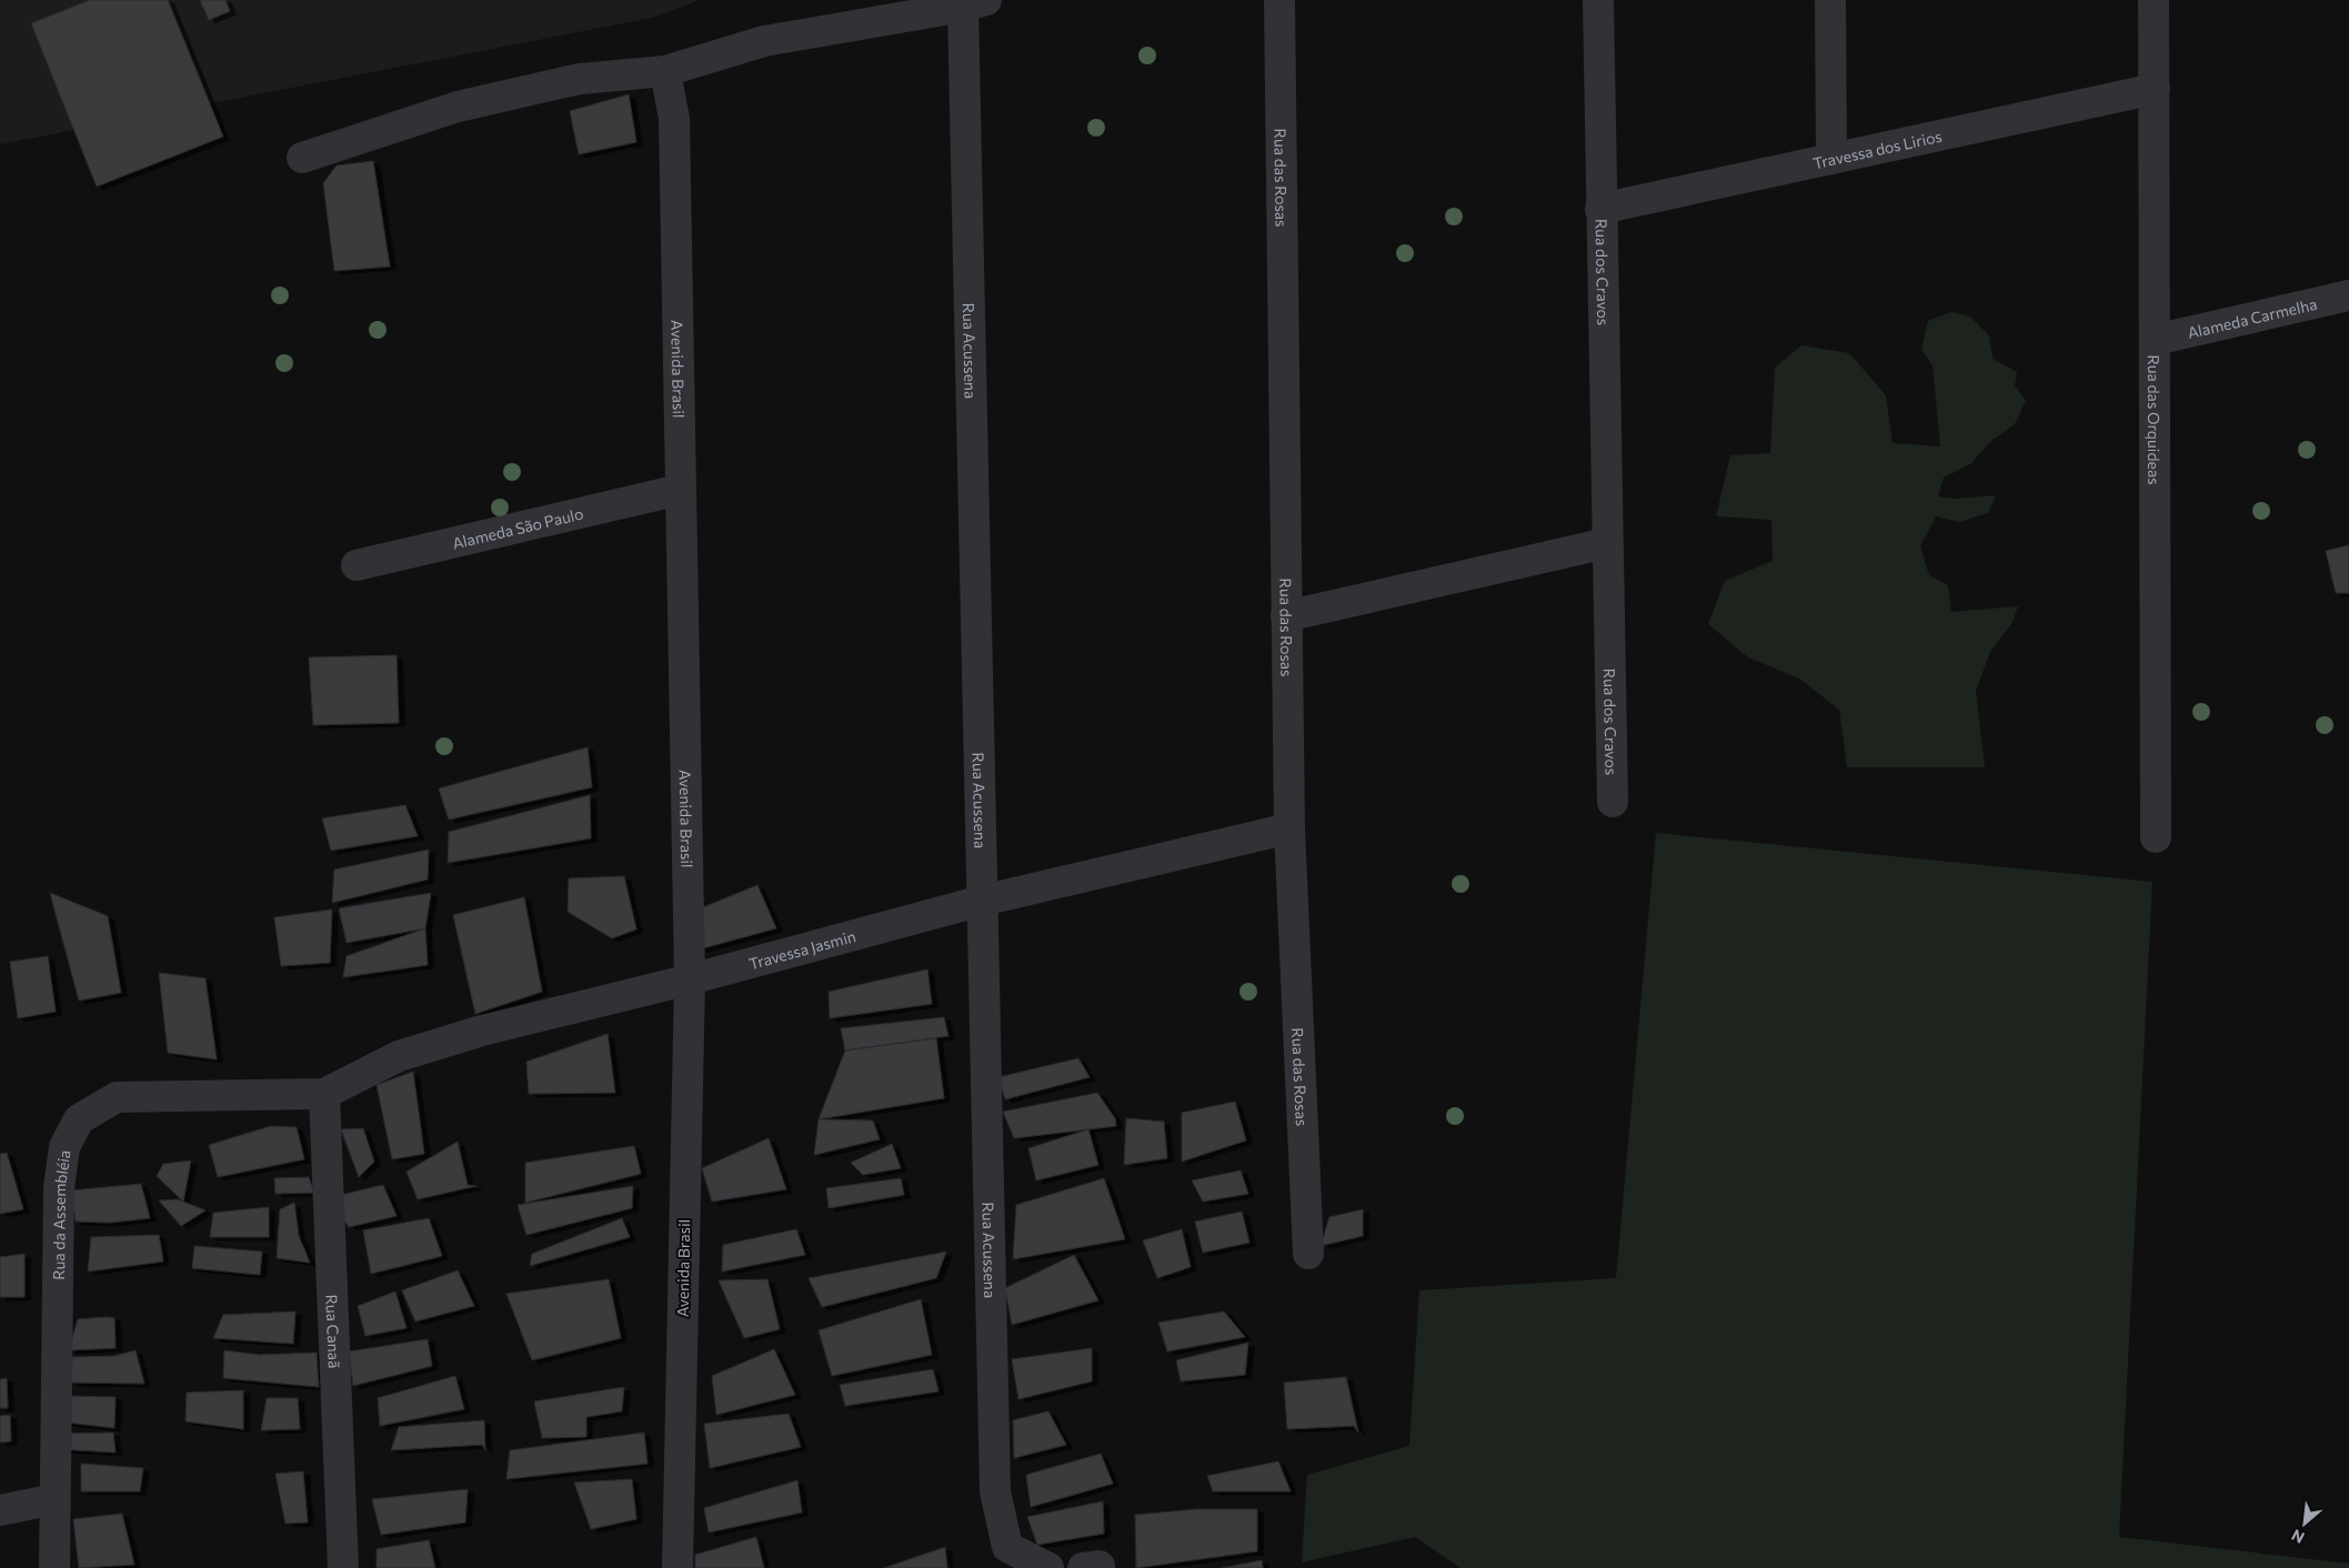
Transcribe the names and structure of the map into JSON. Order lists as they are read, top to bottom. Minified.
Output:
{"streets":{"street":["Travessa dos Lirios","Rua das Rosas","Rua dos Cravos","Alameda Carmelha","Rua Acussena","Avenida Brasil","Rua das Orquideas","Alameda São Paulo","Travessa Jasmin","Rua da Assembléia","Rua Canaã"]},"crossings":[["Travessa dos Lirios","Rua dos Cravos"],["Travessa dos Lirios","Rua das Orquideas"],["Rua das Rosas","Travessa Jasmin"],["Alameda Carmelha","Rua das Orquideas"],["Rua Acussena","Travessa Jasmin"],["Avenida Brasil","Alameda São Paulo"],["Avenida Brasil","Travessa Jasmin"],["Travessa Jasmin","Rua da Assembléia"],["Travessa Jasmin","Rua Canaã"],["Rua da Assembléia","Rua Canaã"]],"north":"bottom left"}
